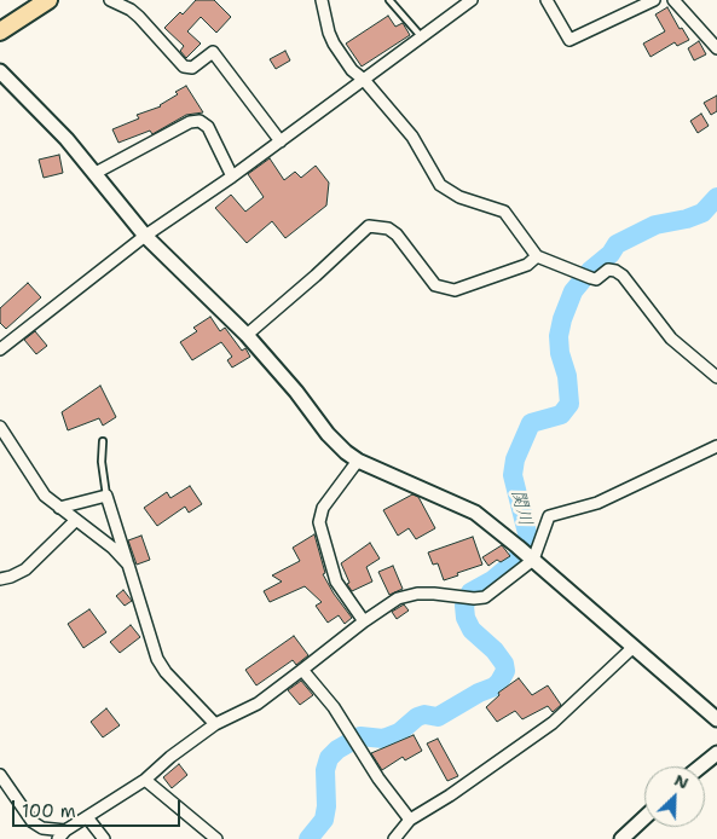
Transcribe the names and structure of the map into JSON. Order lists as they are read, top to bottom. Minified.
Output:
{"water":["関川"],"scale_bar":"100 m","north":"top right"}
